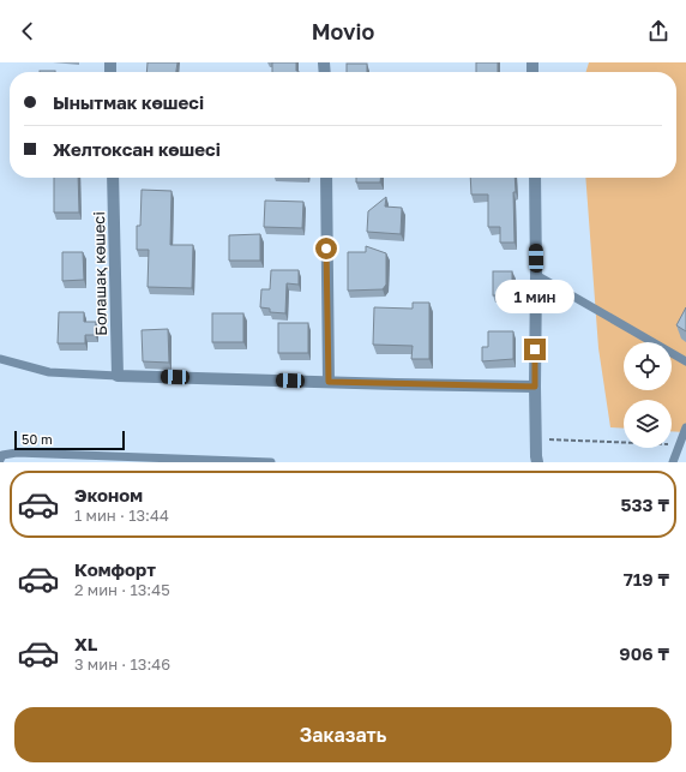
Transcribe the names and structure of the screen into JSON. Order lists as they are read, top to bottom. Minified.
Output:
{"streets":{"street":["Болашақ көшесі"]},"scale_bar":"50 m","page":{"header":"Movio","banner":["Ынытмак көшесі","Желтоксан көшесі"],"bubble":"1 мин","scale":"50 m","list":[{"name":"Эконом","note":"1 мин · 13:44","value":"533 ₸"},{"name":"Комфорт","note":"2 мин · 13:45","value":"719 ₸"},{"name":"XL","note":"3 мин · 13:46","value":"906 ₸"}],"buttons":"Заказать"}}
